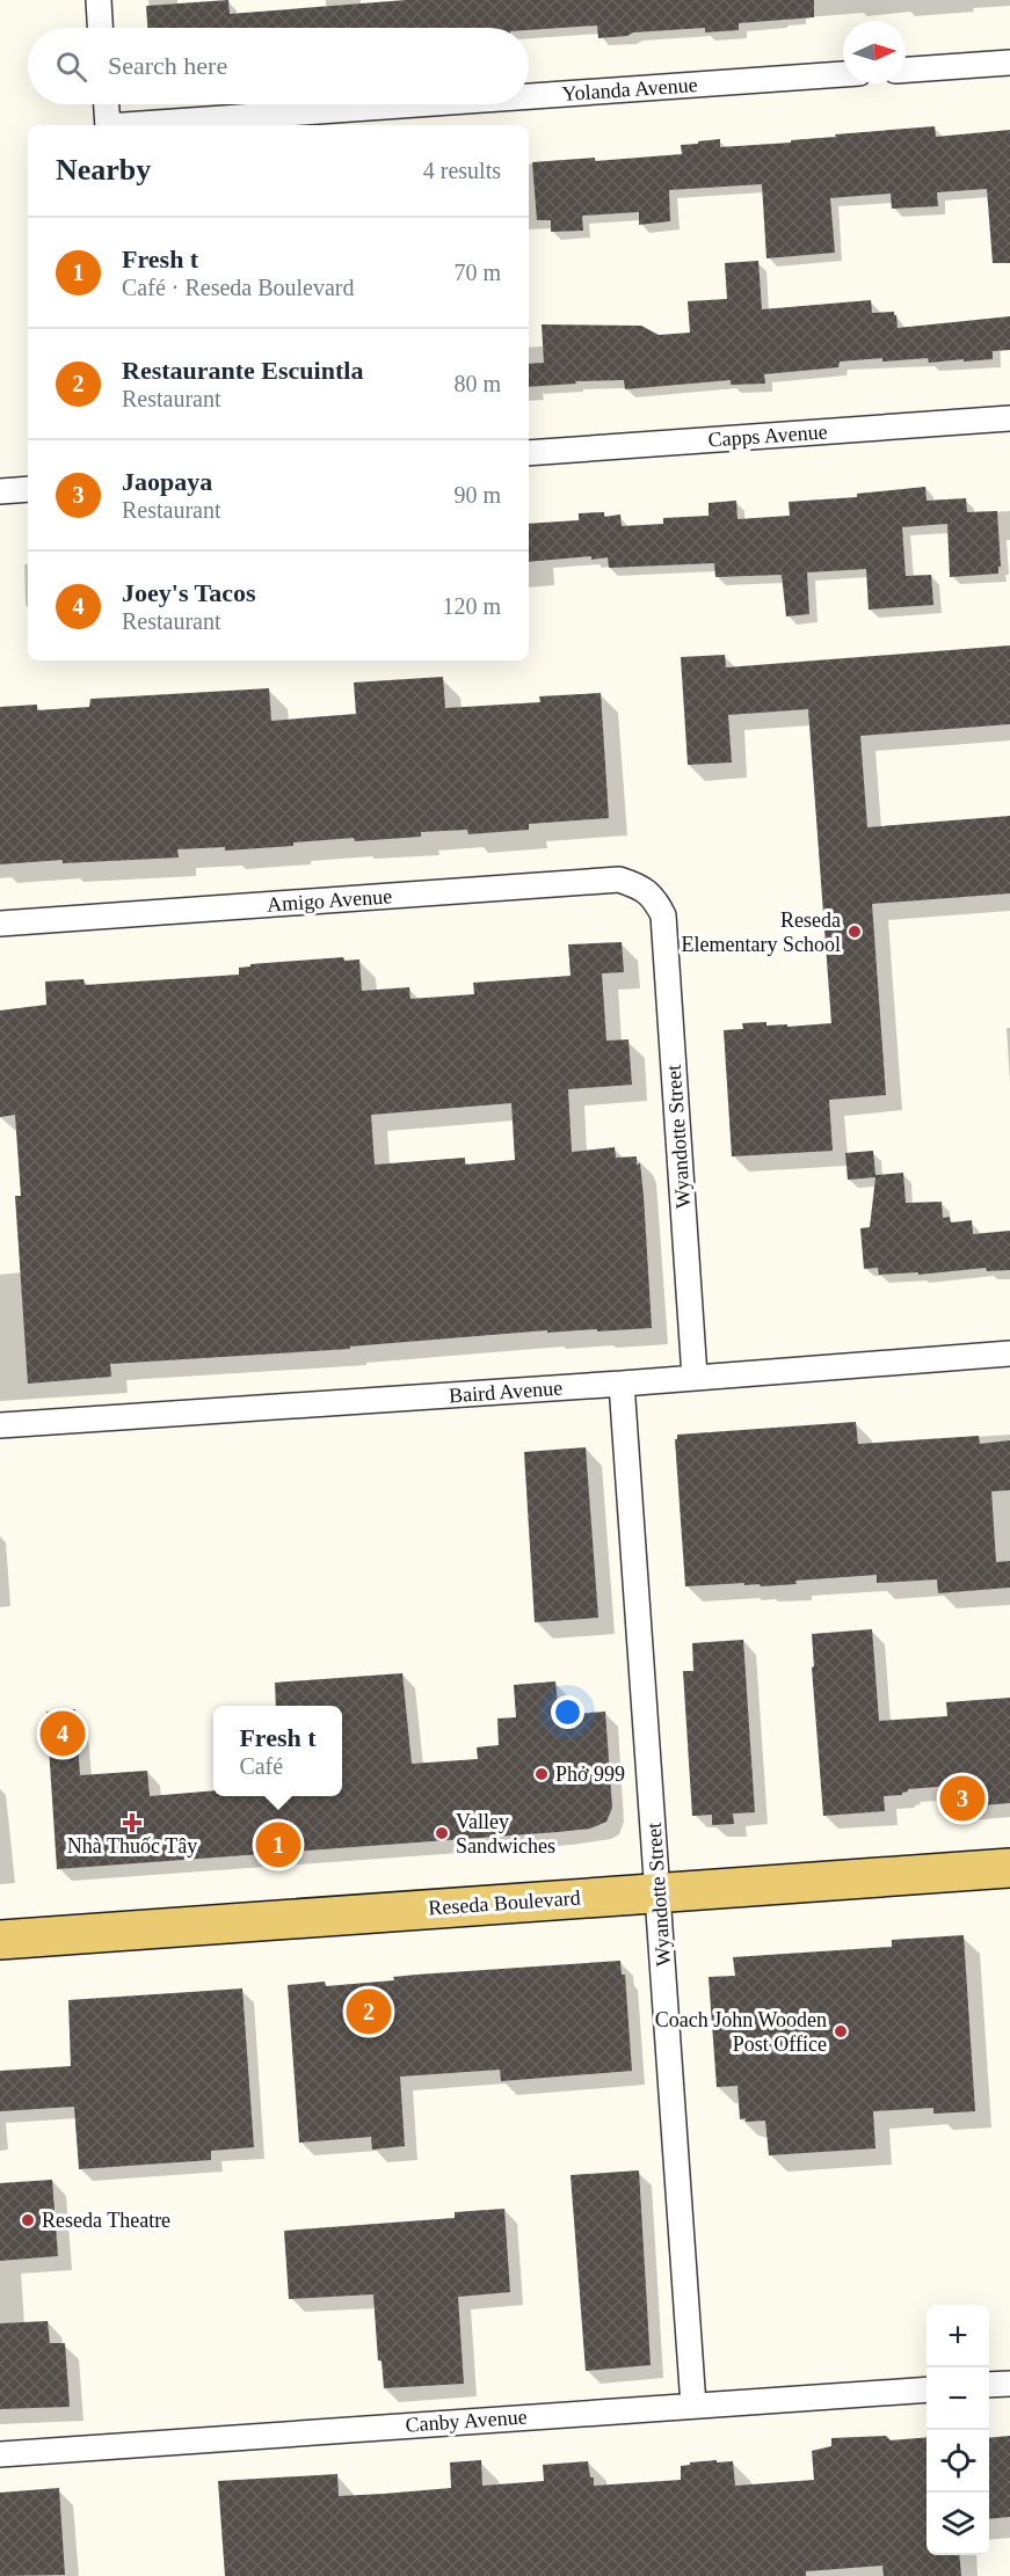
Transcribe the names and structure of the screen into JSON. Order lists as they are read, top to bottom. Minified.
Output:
{"streets":{"main road":["Reseda Boulevard"],"street":["Yolanda Avenue","Capps Avenue","Amigo Avenue","Wyandotte Street","Baird Avenue","Canby Avenue"]},"crossings":[["Amigo Avenue","Wyandotte Street"],["Wyandotte Street","Baird Avenue"],["Wyandotte Street","Reseda Boulevard"],["Wyandotte Street","Canby Avenue"]],"places":{"other":["Reseda Elementary School","Phở 999","Valley Sandwiches","Coach John Wooden Post Office","Reseda Theatre"],"health":["Nhà Thuốc Tây"]},"north":"right","page":{"search":"Search here","heading":["Nearby","4 results"],"list":[{"mark":"1","name":"Fresh t","note":"Café · Reseda Boulevard","value":"70 m"},{"mark":"2","name":"Restaurante Escuintla","note":"Restaurant","value":"80 m"},{"mark":"3","name":"Jaopaya","note":"Restaurant","value":"90 m"},{"mark":"4","name":"Joey's Tacos","note":"Restaurant","value":"120 m"}],"popup":["Fresh t","Café"],"pins":["4","3","1","2"],"map_buttons":["+","−"]}}
